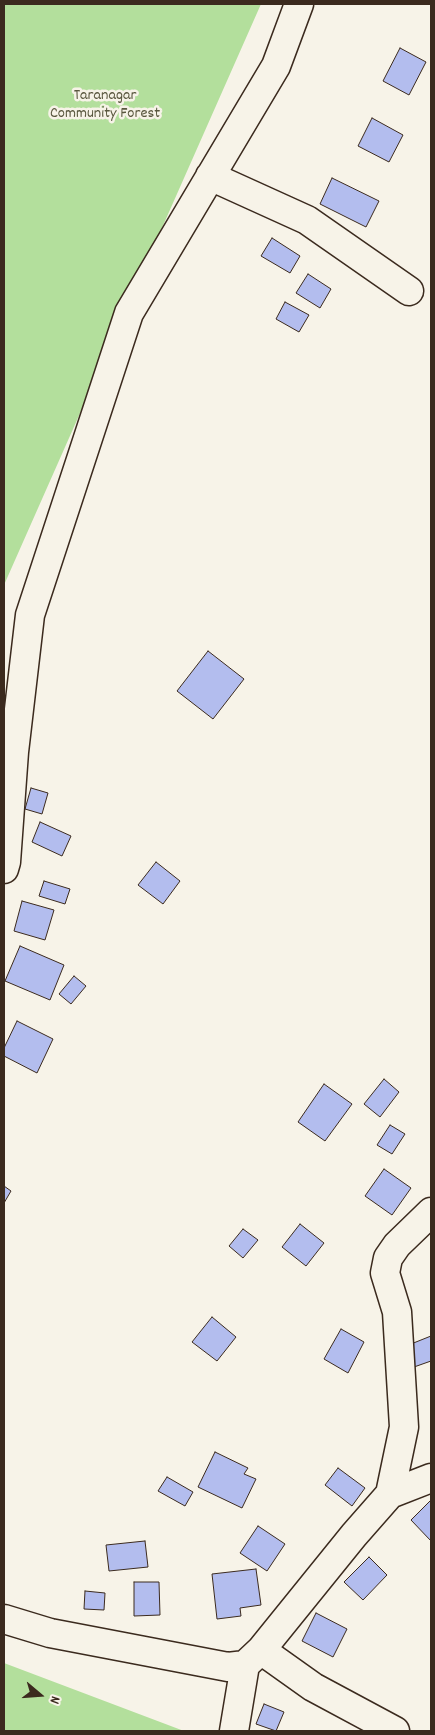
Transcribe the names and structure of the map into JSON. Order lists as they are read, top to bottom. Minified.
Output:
{"parks":["Taranagar Community Forest"],"north":"right"}
